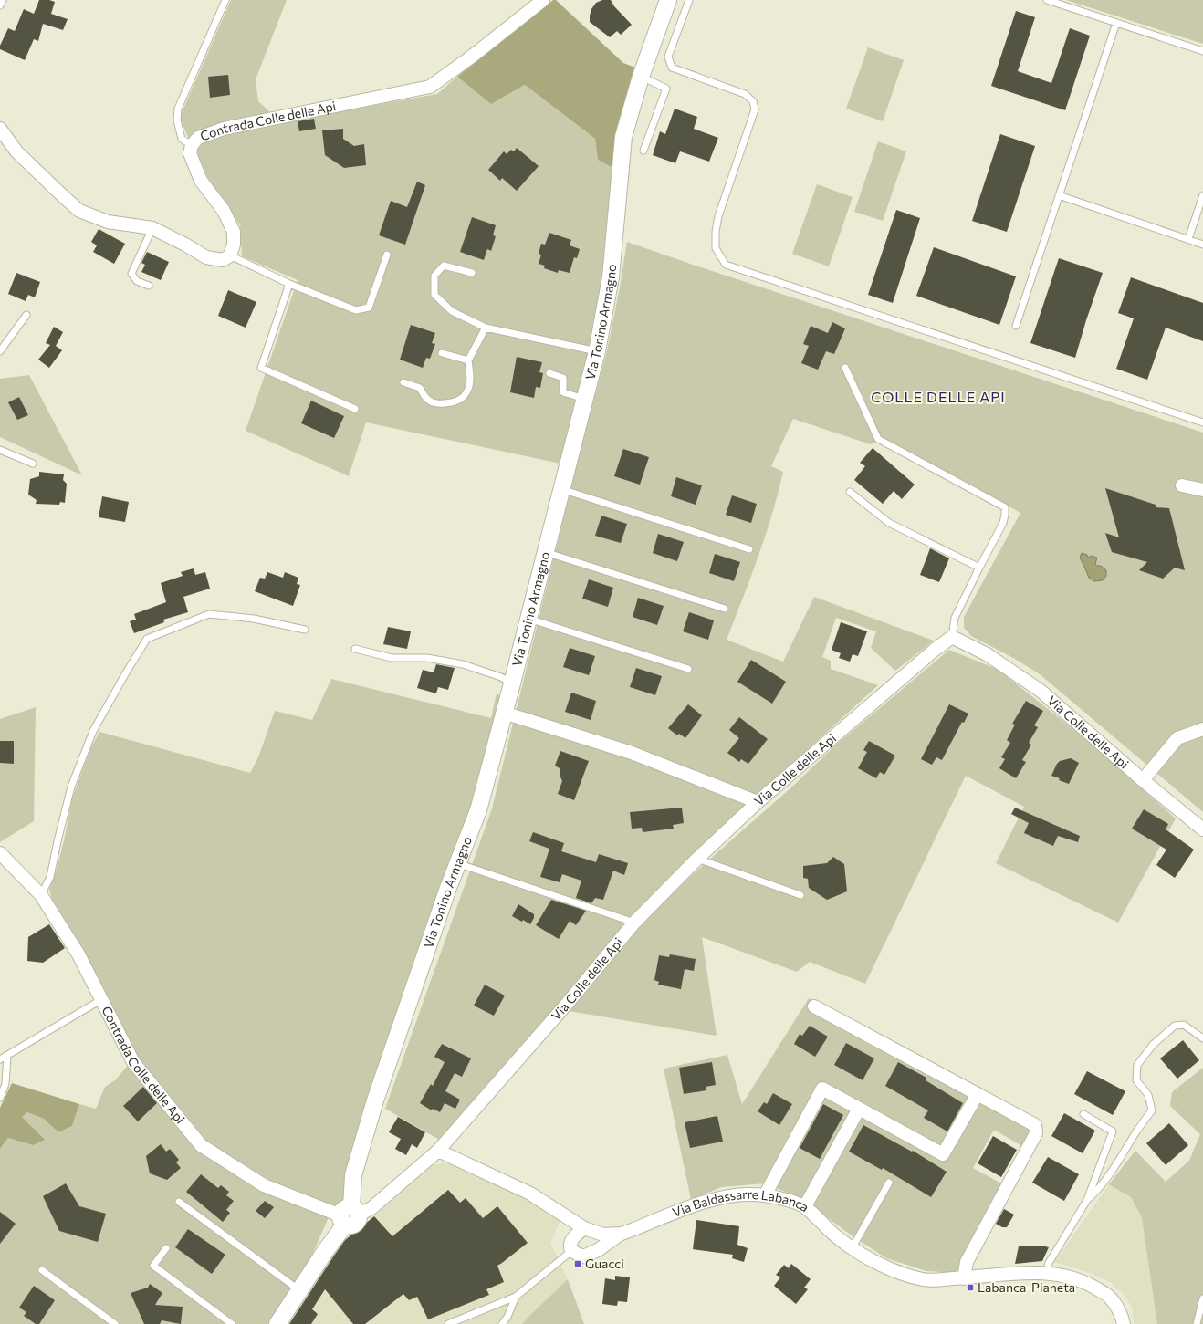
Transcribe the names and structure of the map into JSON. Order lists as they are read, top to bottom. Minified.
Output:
{"streets":{"street":["Contrada Colle delle Api","Via Tonino Armagno","Via Colle delle Api","Via Baldassarre Labanca"]},"crossings":[["Contrada Colle delle Api","Via Tonino Armagno"],["Via Colle delle Api","Via Baldassarre Labanca"]],"districts":["COLLE DELLE API"],"places":{"transit":["Guacci","Labanca-Pianeta"]}}
